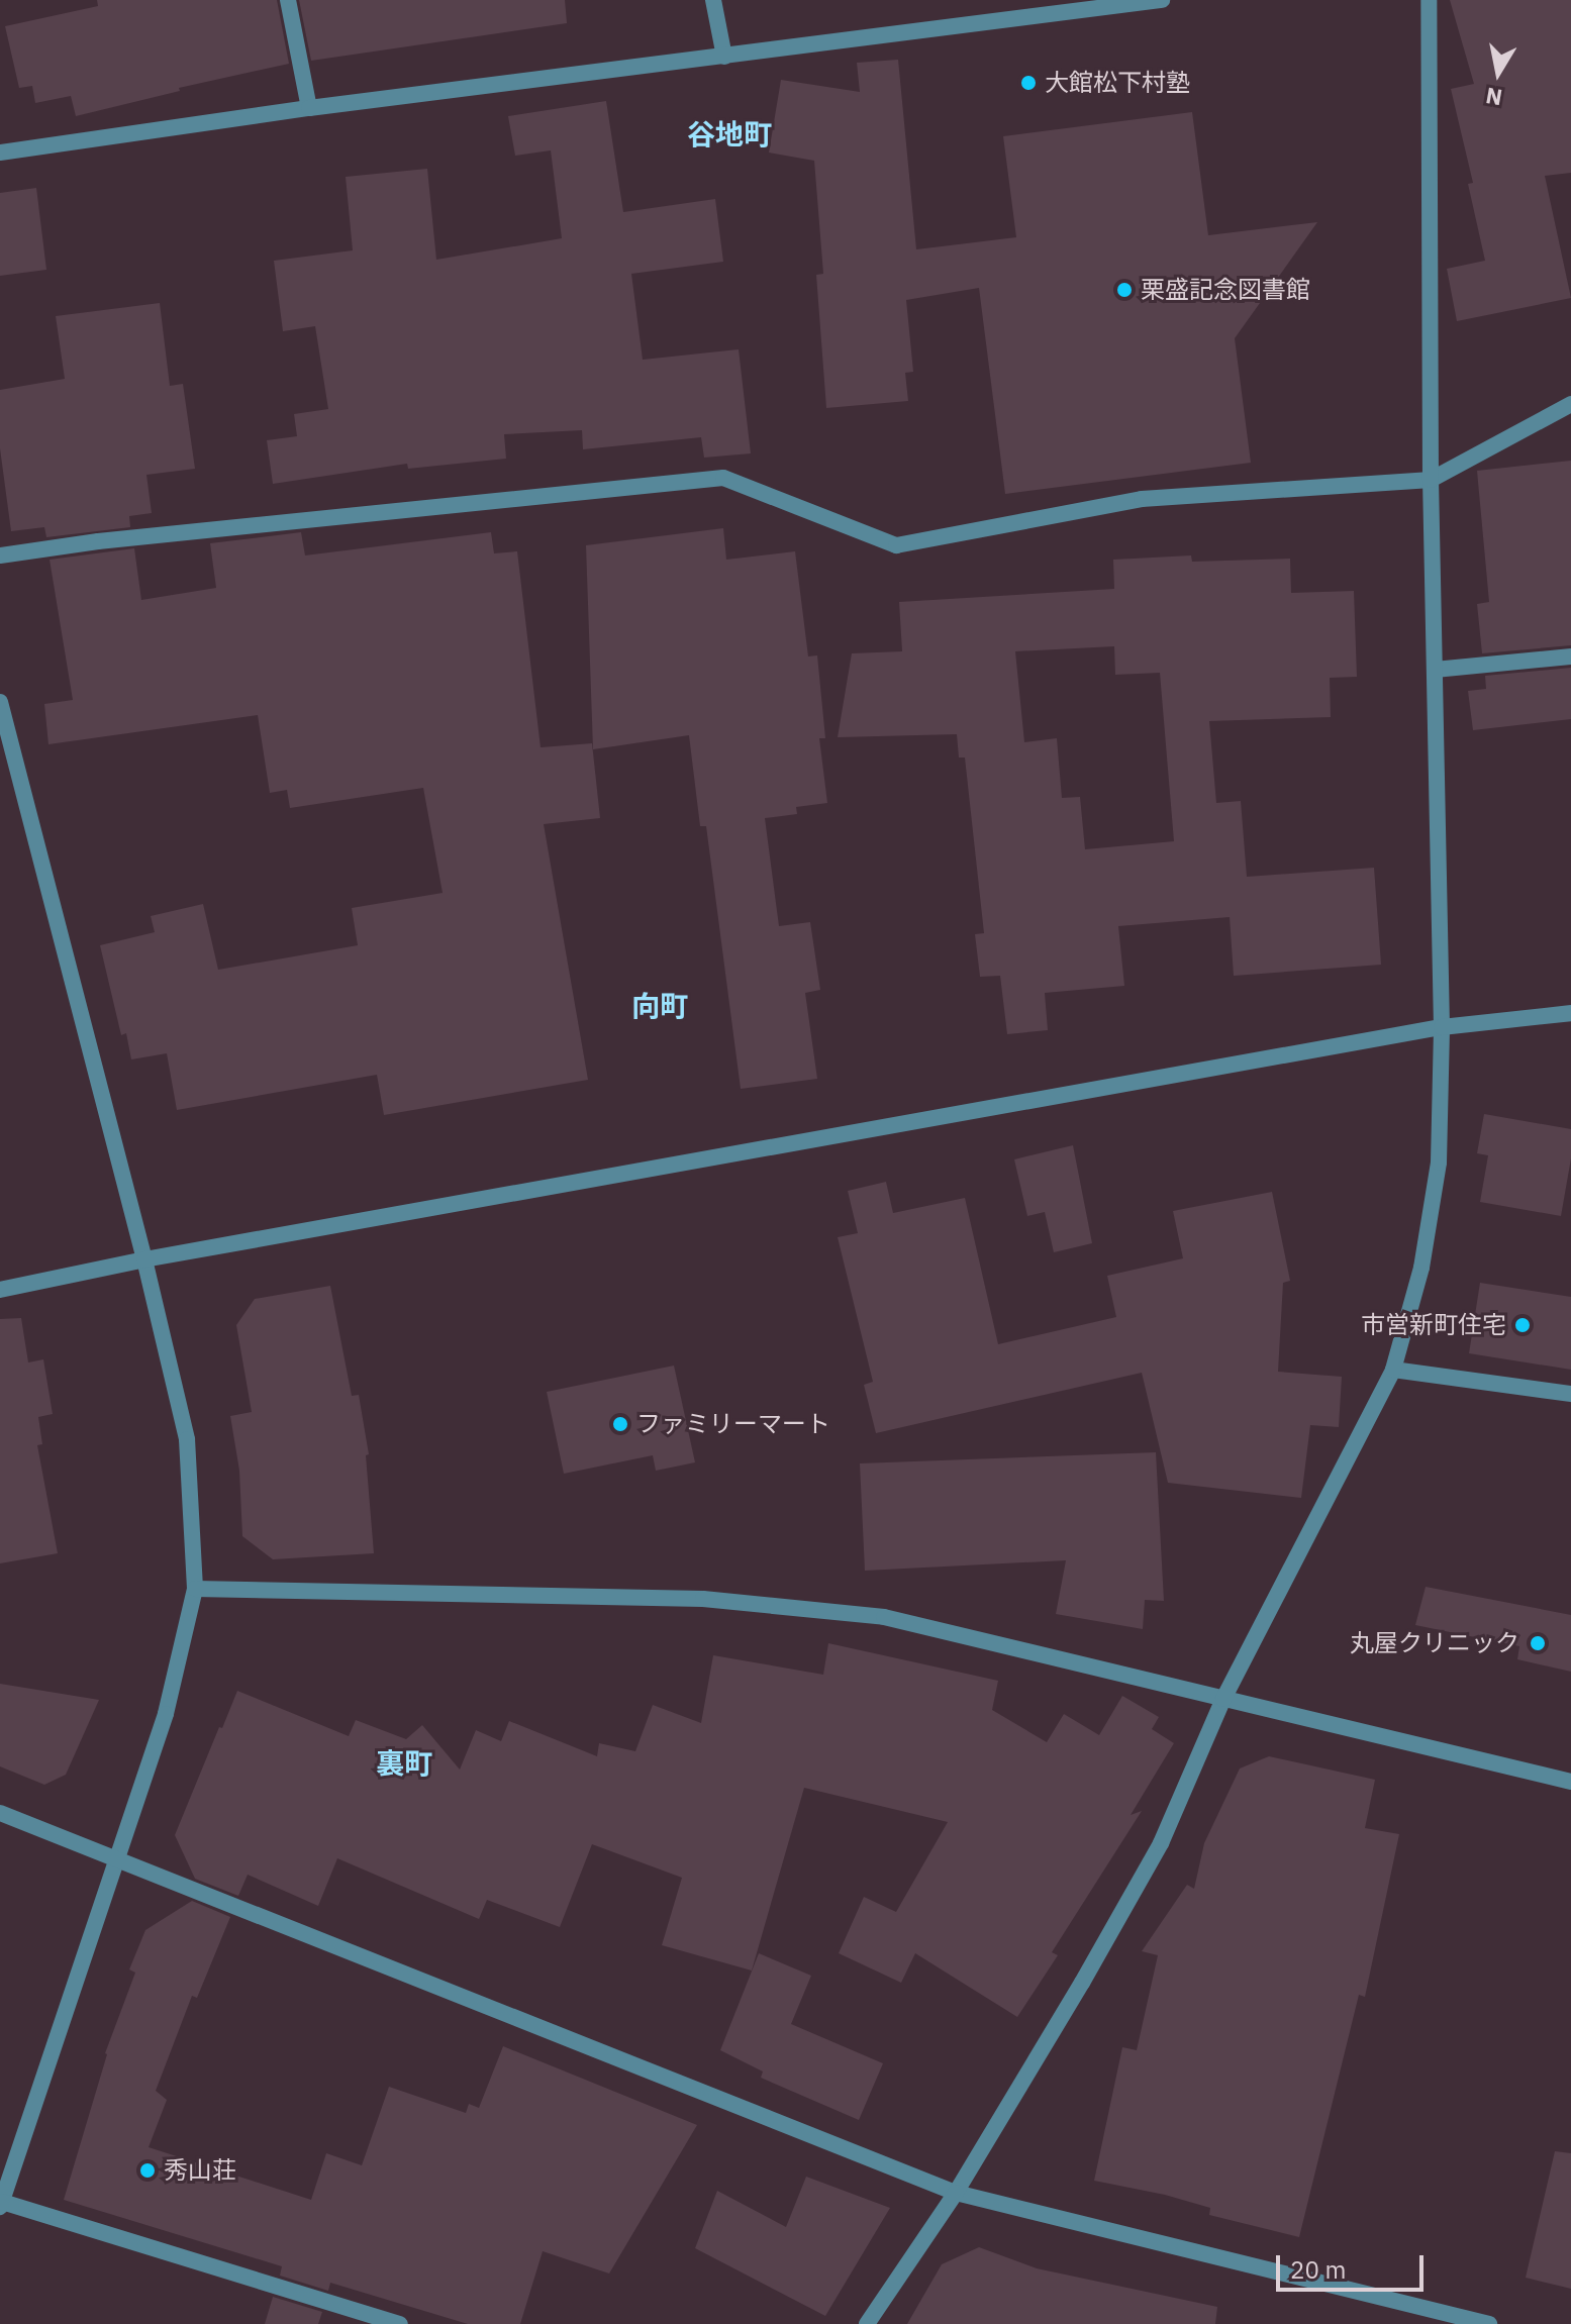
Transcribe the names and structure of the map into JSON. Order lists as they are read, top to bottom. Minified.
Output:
{"districts":["谷地町","向町","裏町"],"places":["大館松下村塾","栗盛記念図書館","市営新町住宅","ファミリーマート","丸屋クリニック","秀山荘"],"scale_bar":"20 m","north":"bottom"}
